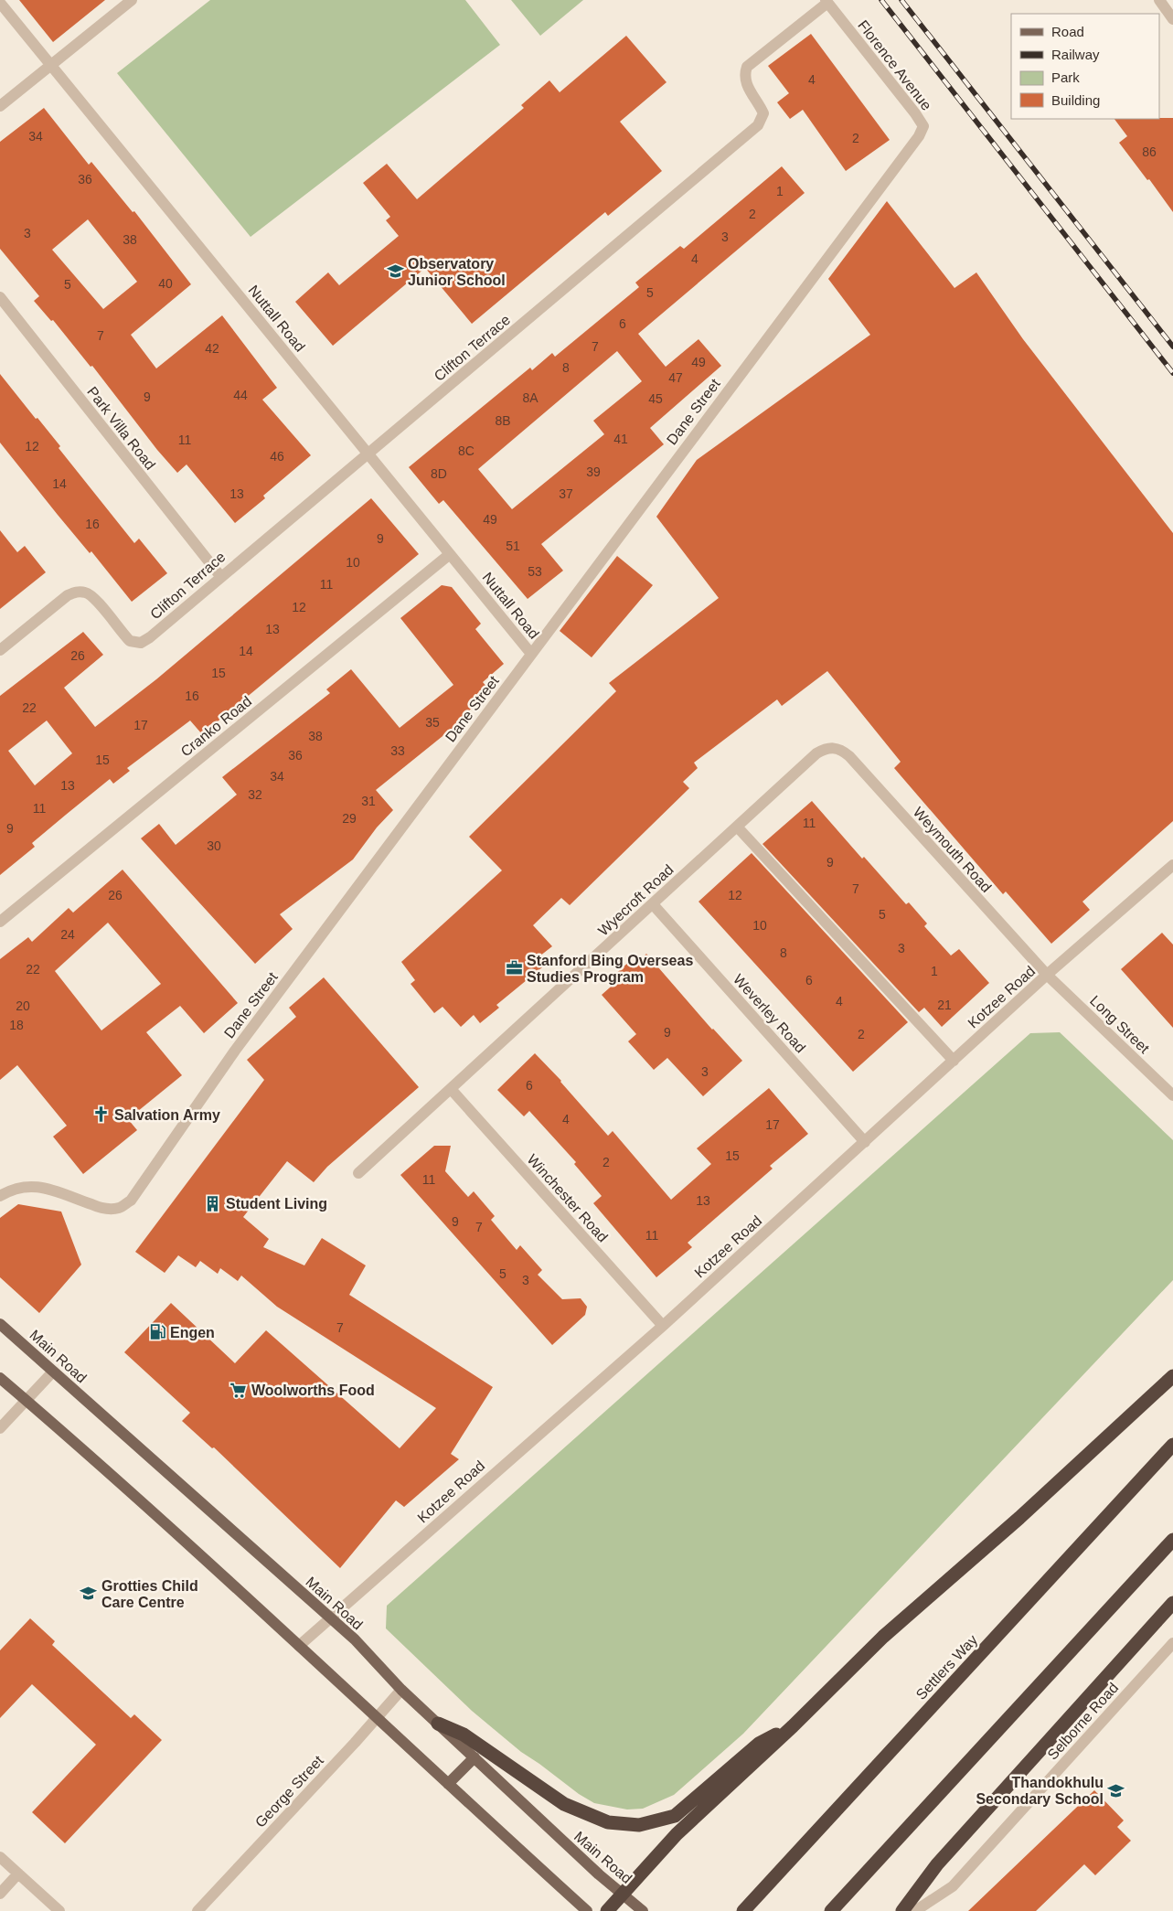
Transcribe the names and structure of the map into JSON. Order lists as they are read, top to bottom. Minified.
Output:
{"streets":{"highway":["Settlers Way"],"main road":["Main Road"],"street":["Florence Avenue","Nuttall Road","Clifton Terrace","Dane Street","Park Villa Road","Cranko Road","Weymouth Road","Wyecroft Road","Kotzee Road","Weverley Road","Long Street","Winchester Road","Selborne Road","George Street"]},"crossings":[["Florence Avenue","Clifton Terrace"],["Florence Avenue","Dane Street"],["Nuttall Road","Clifton Terrace"],["Nuttall Road","Dane Street"],["Nuttall Road","Cranko Road"],["Clifton Terrace","Park Villa Road"],["Weymouth Road","Wyecroft Road"],["Weymouth Road","Kotzee Road"],["Weymouth Road","Long Street"],["Wyecroft Road","Weverley Road"],["Wyecroft Road","Winchester Road"],["Kotzee Road","Weverley Road"],["Kotzee Road","Long Street"],["Kotzee Road","Winchester Road"],["Kotzee Road","Main Road"],["Main Road","George Street"]],"places":{"school or university":["Observatory Junior School","Grotties Child Care Centre","Thandokhulu Secondary School"],"office":["Stanford Bing Overseas Studies Program"],"church":["Salvation Army"],"building":["Student Living"],"fuel station":["Engen"],"supermarket":["Woolworths Food"]},"house_numbers":["4","34","2","86","36","1","2","3","3","38","4","40","5","5","6","7","7","42","49","8","47","44","9","8A","45","8B","41","11","12","8C","46","39","8D","14","13","37","49","16","9","51","10","53","11","12","13","14","26","15","16","22","35","17","38","33","36","15","34","13","32","31","11","29","11","9","30","9","7","26","12","5","10","24","3","8","22","1","6","4","21","20","18","9","2","3","6","4","17","15","2","11","13","9","7","11","5","3","7"],"legend":["Road","Railway","Park","Building"]}
